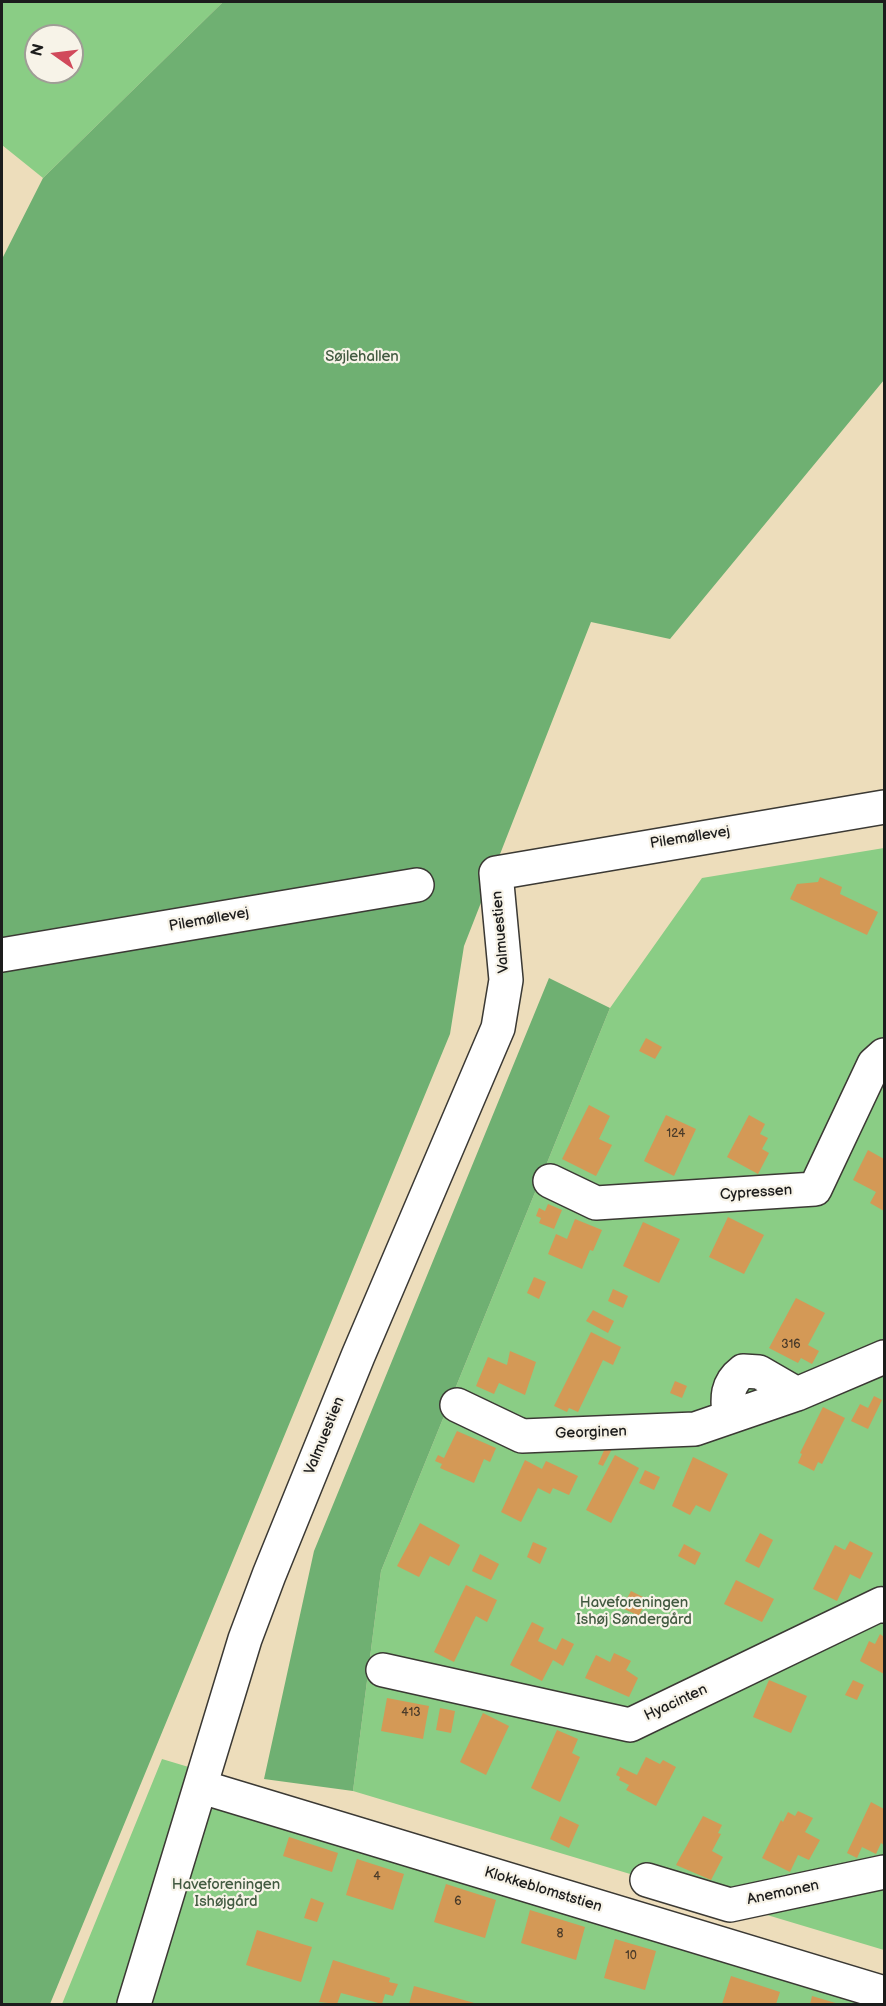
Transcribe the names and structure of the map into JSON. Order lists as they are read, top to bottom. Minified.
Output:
{"streets":{"street":["Pilemøllevej","Valmuestien","Cypressen","Georginen","Hyacinten","Klokkeblomststien","Anemonen"]},"crossings":[["Pilemøllevej","Valmuestien"],["Valmuestien","Klokkeblomststien"]],"parks":["Søjlehallen","Haveforeningen Ishøj Søndergård","Haveforeningen Ishøjgård"],"house_numbers":["124","316","413","4","6","8","10"],"north":"left"}
